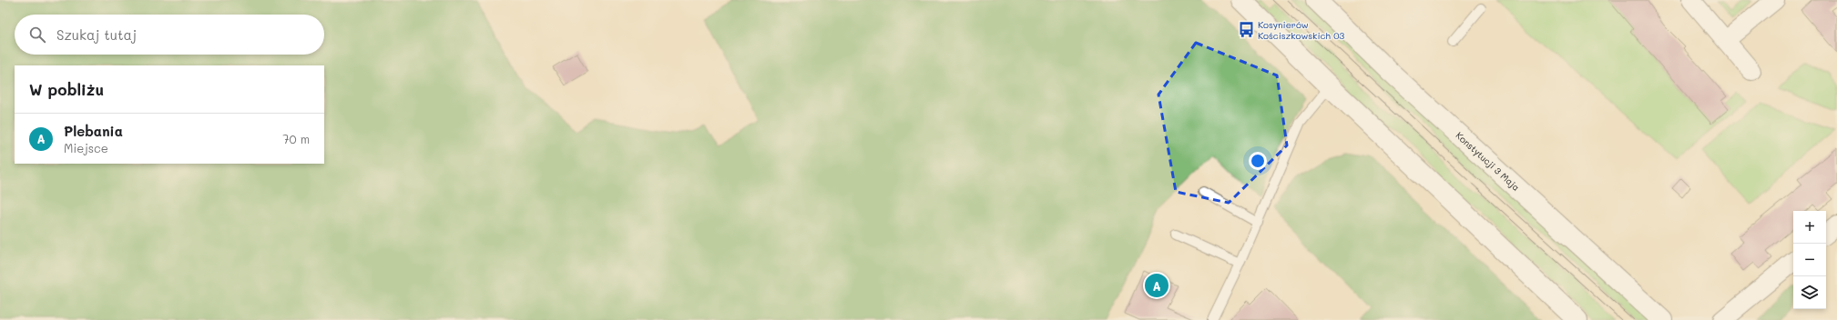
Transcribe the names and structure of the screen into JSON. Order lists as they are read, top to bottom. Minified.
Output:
{"streets":{"street":["Konstytucji 3 Maja"]},"places":{"bus stop":["Kosynierów Kościszkowskich 03"]},"page":{"search":"Szukaj tutaj","heading":"W pobliżu","list":[{"mark":"A","name":"Plebania","note":"Miejsce","value":"70 m"}],"map_buttons":["+","−"],"pins":"A"}}
